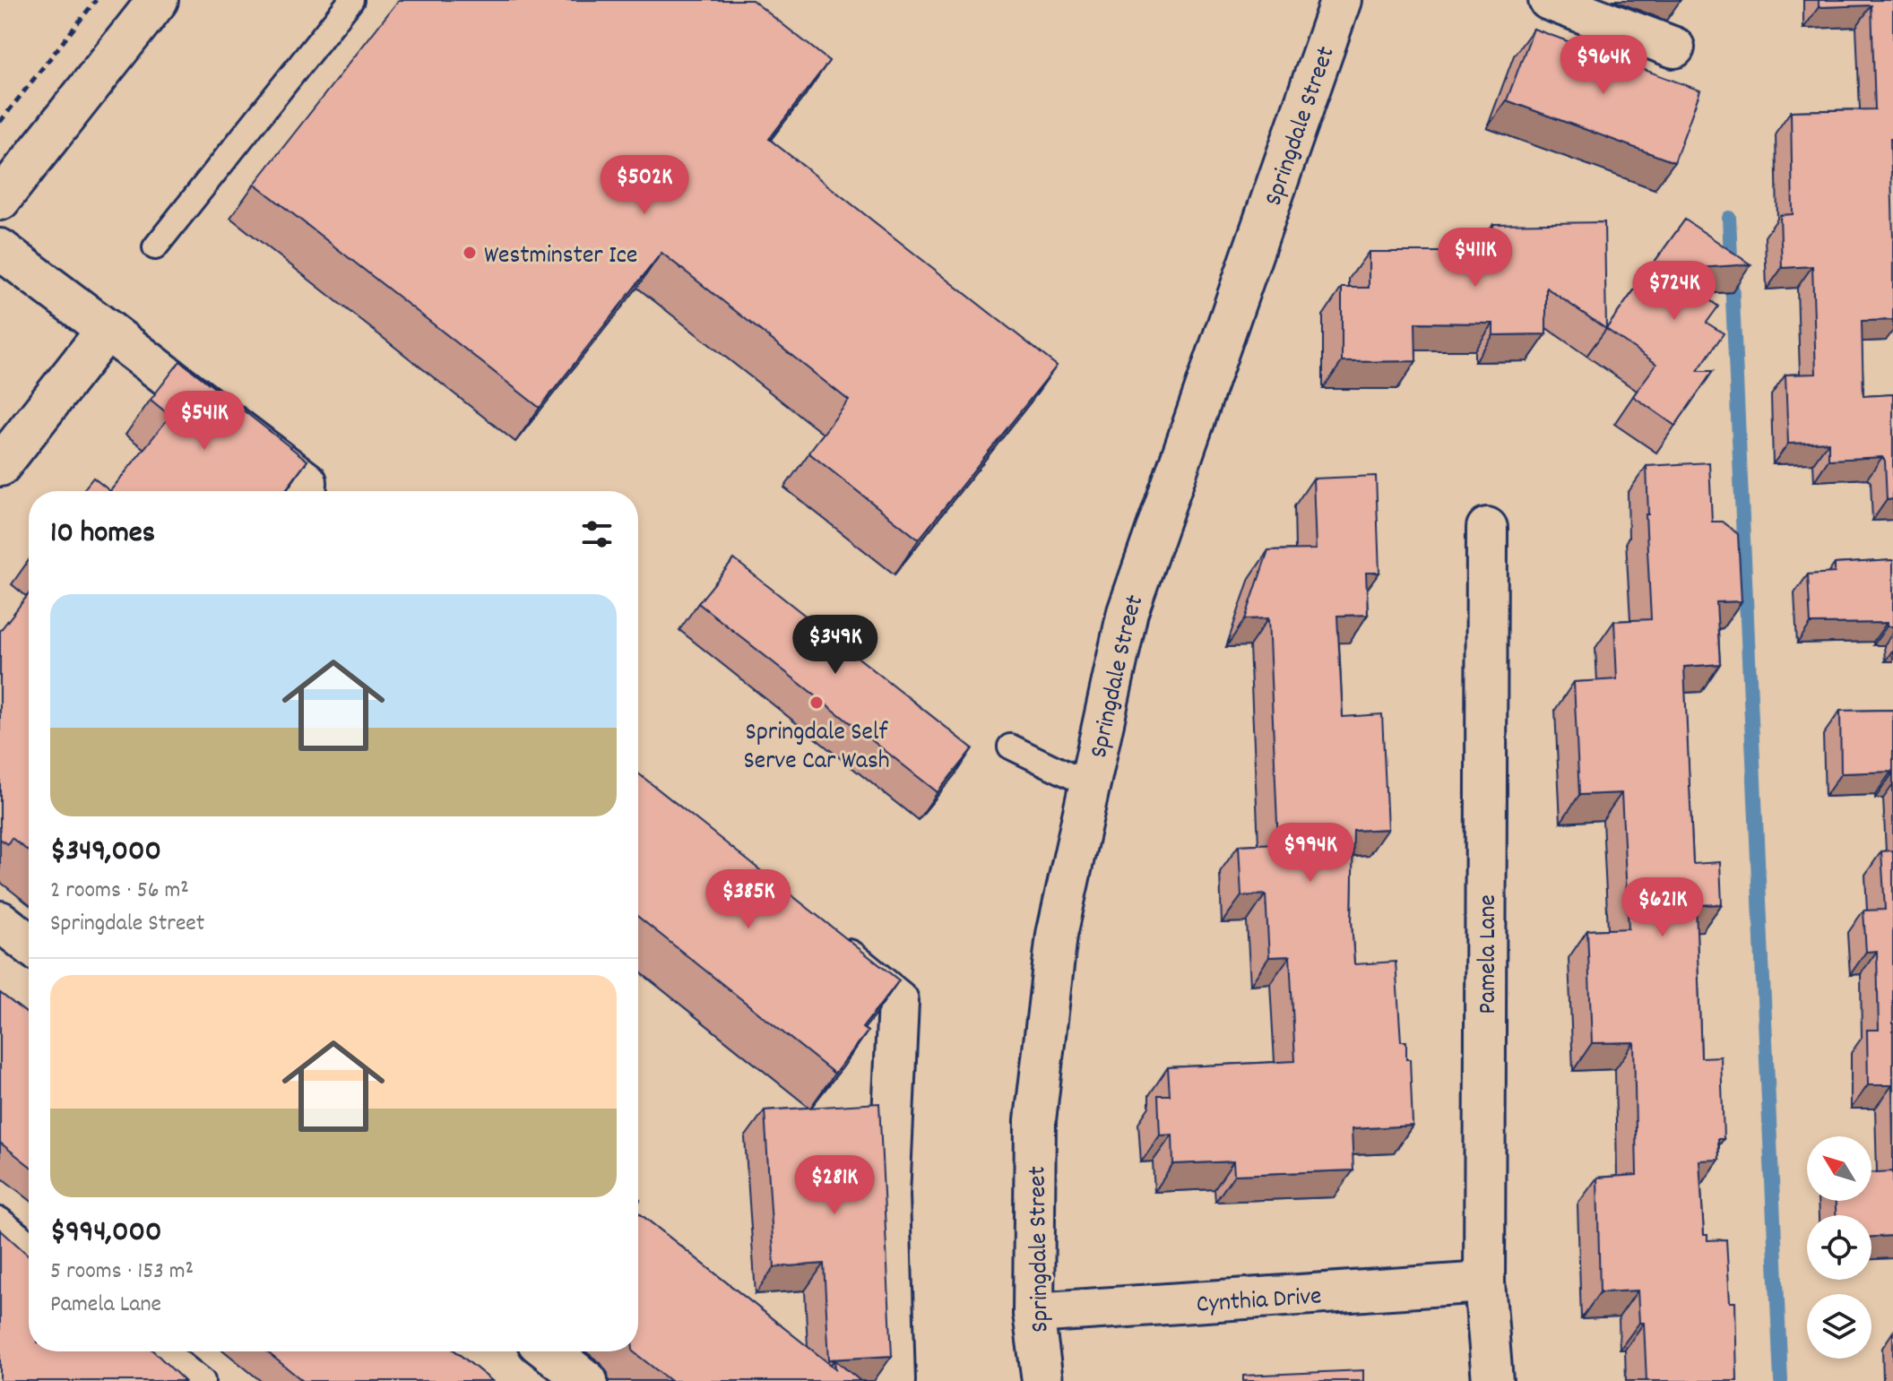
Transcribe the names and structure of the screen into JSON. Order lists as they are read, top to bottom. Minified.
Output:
{"streets":{"street":["Springdale Street","Pamela Lane","Cynthia Drive"]},"crossings":[["Springdale Street","Cynthia Drive"],["Pamela Lane","Cynthia Drive"]],"places":["Westminster Ice","Springdale Self Serve Car Wash"],"north":"top left","page":{"price":["$964K","$502K","$411K","$724K","$541K","$349K","$994K","$385K","$621K","$281K"],"heading":"10 homes","list":[{"name":"$349,000","note":"2 rooms · 56 m² · Springdale Street"},{"name":"$994,000","note":"5 rooms · 153 m² · Pamela Lane"}]}}
